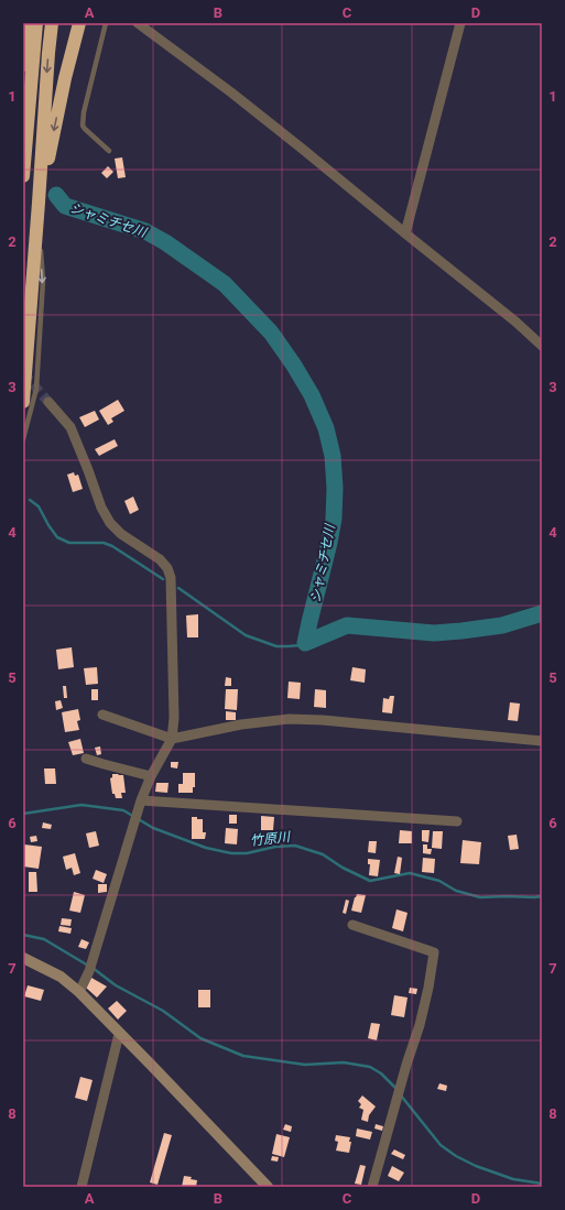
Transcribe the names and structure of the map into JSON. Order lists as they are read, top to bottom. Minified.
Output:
{"water":["シャミチセ川","竹原川"],"grid":{"columns":["A","B","C","D"],"rows":["1","2","3","4","5","6","7","8"]}}
